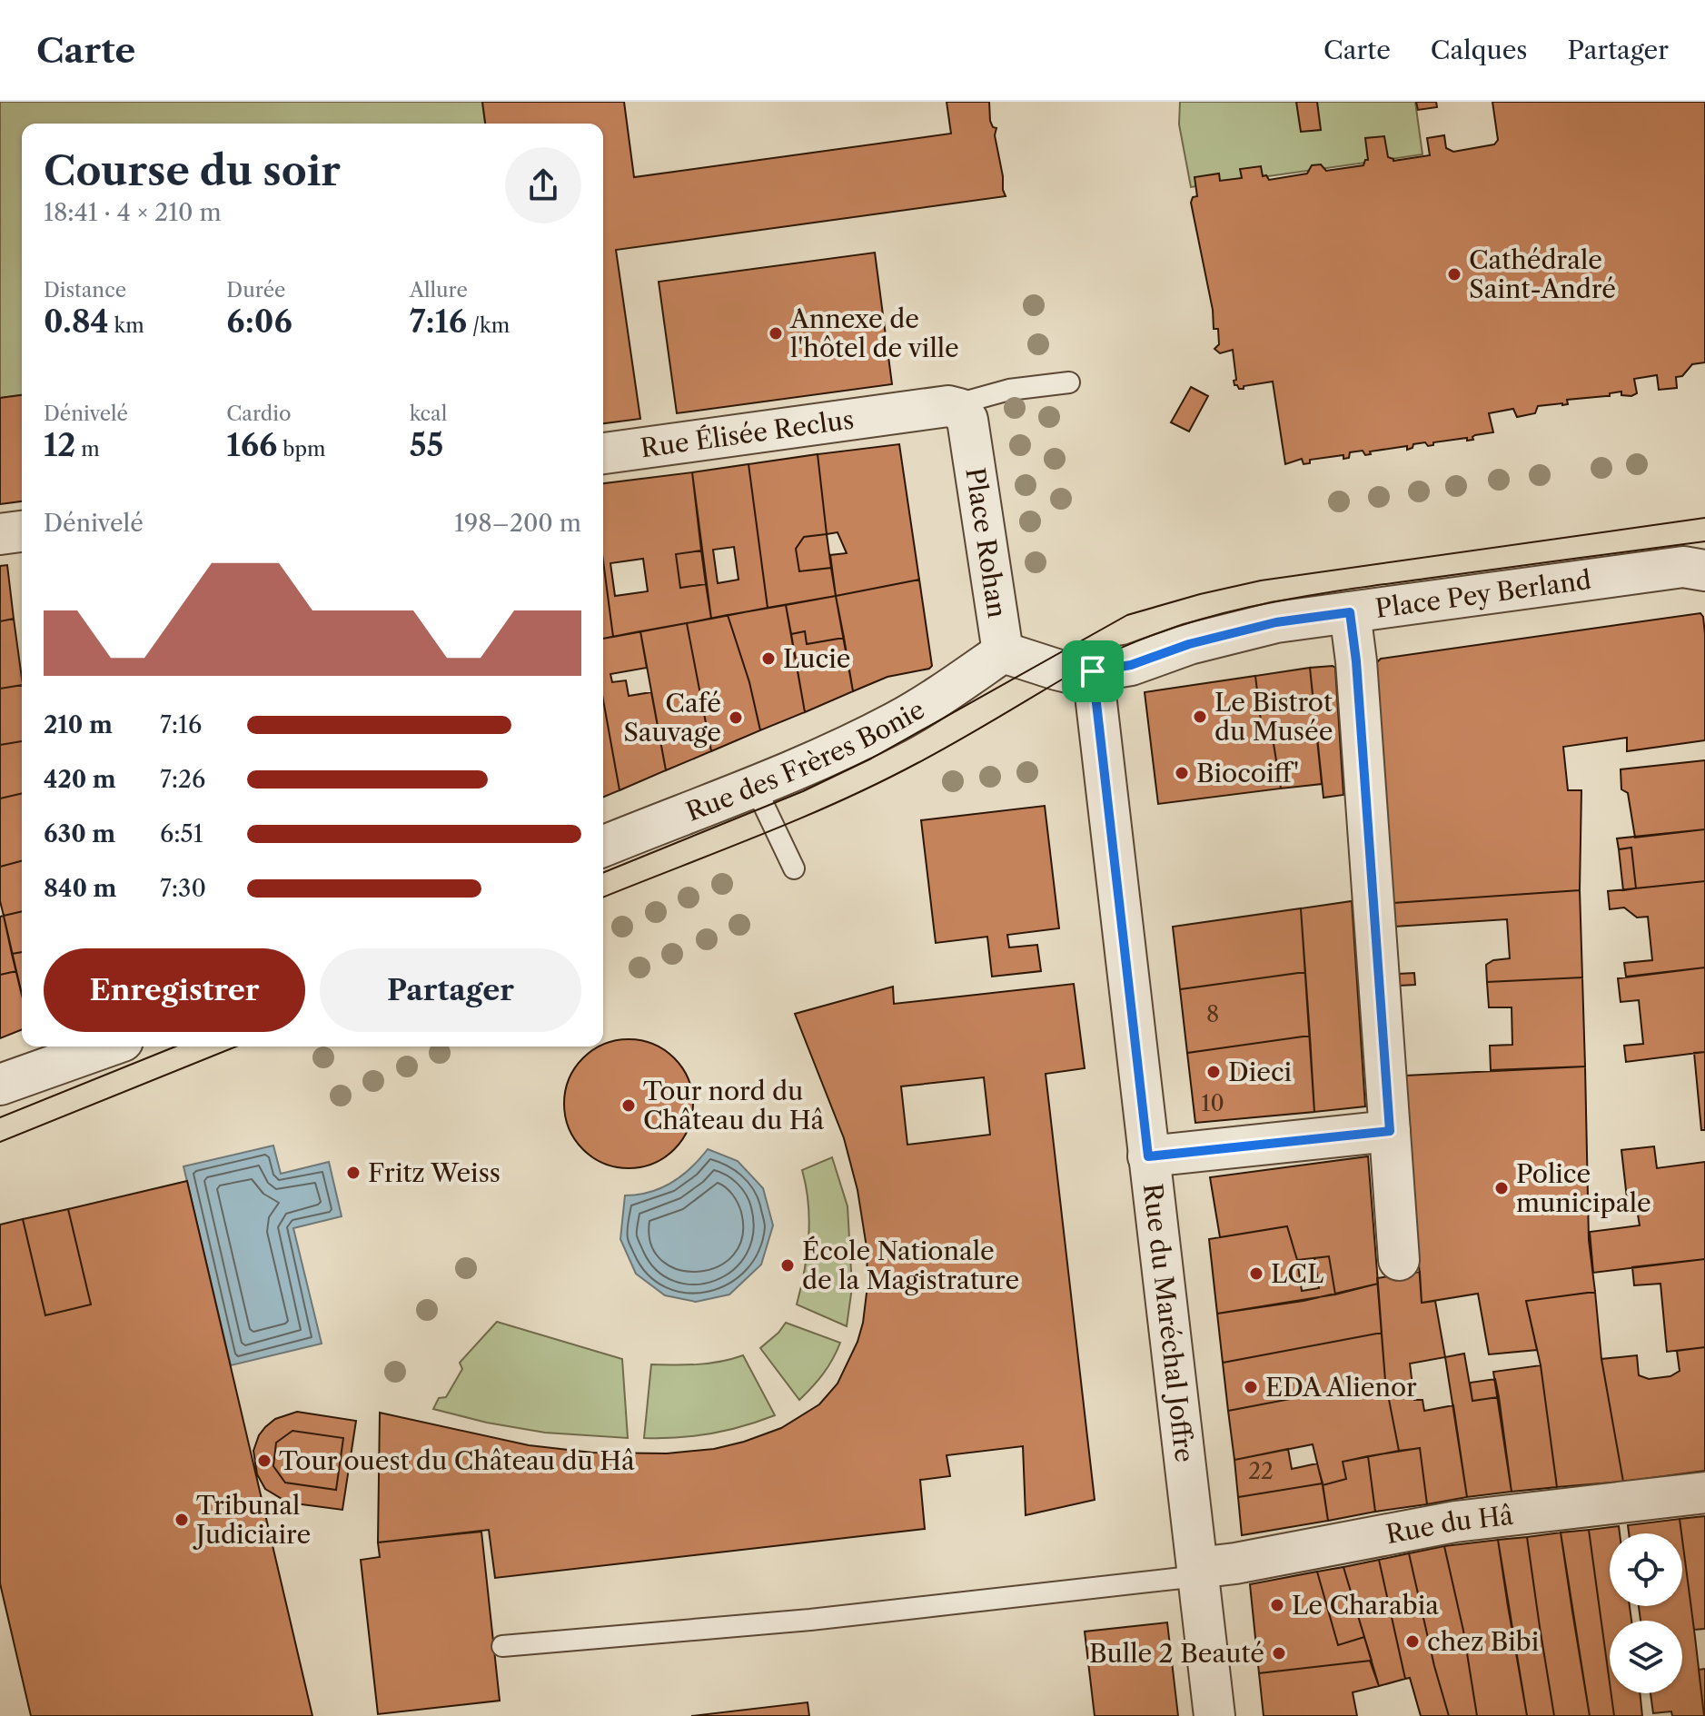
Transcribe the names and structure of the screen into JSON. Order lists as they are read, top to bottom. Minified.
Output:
{"streets":{"street":["Rue Élisée Reclus","Place Rohan","Place Pey Berland","Rue des Frères Bonie","Rue du Maréchal Joffre","Rue du Hâ"]},"crossings":[["Rue Élisée Reclus","Place Rohan"],["Place Rohan","Place Pey Berland"],["Place Rohan","Rue des Frères Bonie"],["Place Rohan","Rue du Maréchal Joffre"],["Place Pey Berland","Rue du Maréchal Joffre"],["Rue du Maréchal Joffre","Rue du Hâ"]],"places":["Cathédrale Saint-André","Annexe de l'hôtel de ville","Lucie","Le Bistrot du Musée","Café Sauvage","Biocoiff'","Dieci","Tour nord du Château du Hâ","Fritz Weiss","Police municipale","École Nationale de la Magistrature","LCL","EDA Alienor","Tour ouest du Château du Hâ","Tribunal Judiciaire","Le Charabia","chez Bibi","Bulle 2 Beauté"],"house_numbers":["8","10","22"],"page":{"header":"Carte","nav":["Carte","Calques","Partager"],"heading":["Course du soir","18:41 · 4 × 210 m"],"stats":[["Distance","0.84 km"],["Durée","6:06"],["Allure","7:16 /km"],["Dénivelé","12 m"],["Cardio","166 bpm"],["kcal","55"]],"chart":["Dénivelé","198–200 m"],"list":[{"name":"210 m","note":"7:16"},{"name":"420 m","note":"7:26"},{"name":"630 m","note":"6:51"},{"name":"840 m","note":"7:30"}],"buttons":["Enregistrer","Partager"]}}
